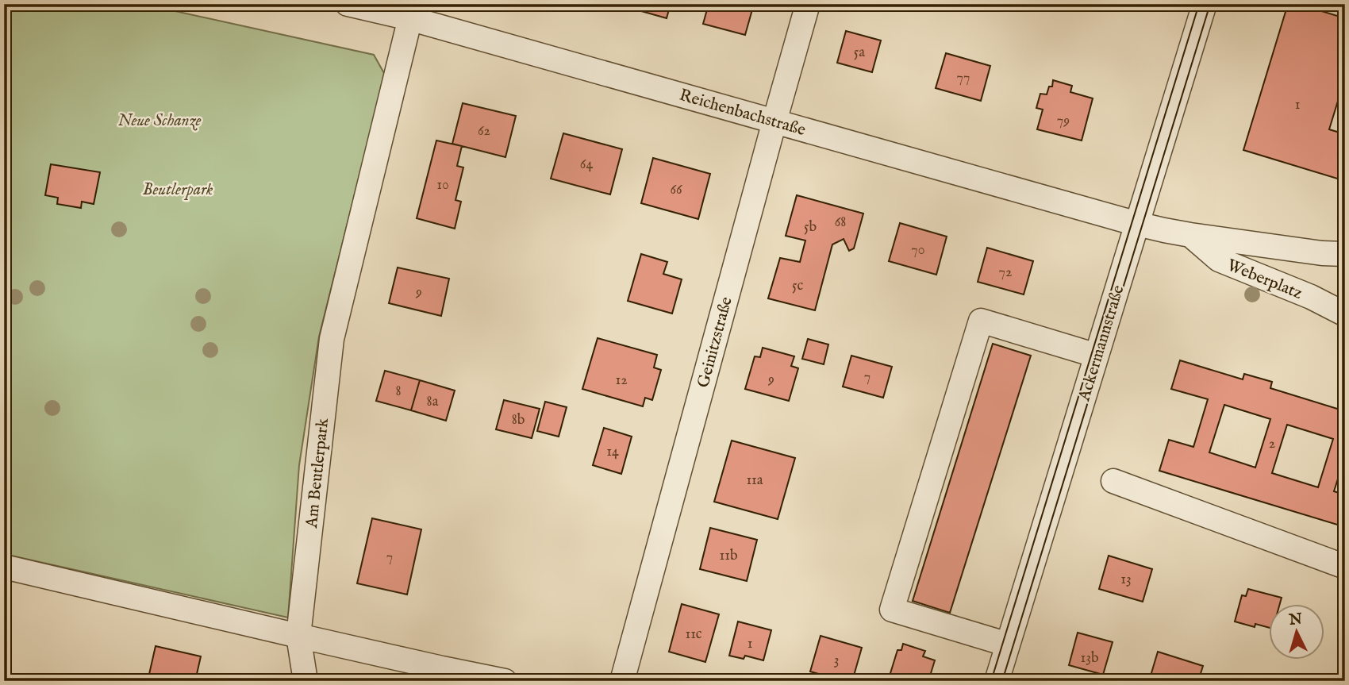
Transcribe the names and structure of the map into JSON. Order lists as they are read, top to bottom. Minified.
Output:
{"streets":{"street":["Reichenbachstraße","Weberplatz","Geinitzstraße","Ackermannstraße","Am Beutlerpark"]},"crossings":[["Reichenbachstraße","Weberplatz"],["Reichenbachstraße","Geinitzstraße"],["Reichenbachstraße","Ackermannstraße"],["Reichenbachstraße","Am Beutlerpark"],["Weberplatz","Ackermannstraße"]],"parks":["Neue Schanze","Beutlerpark"],"house_numbers":["5a","77","1","79","62","64","10","66","68","5b","70","72","5c","9","7","9","12","8","8a","8b","2","14","11a","11b","7","13","11c","1","13b","3"],"north":"top"}
